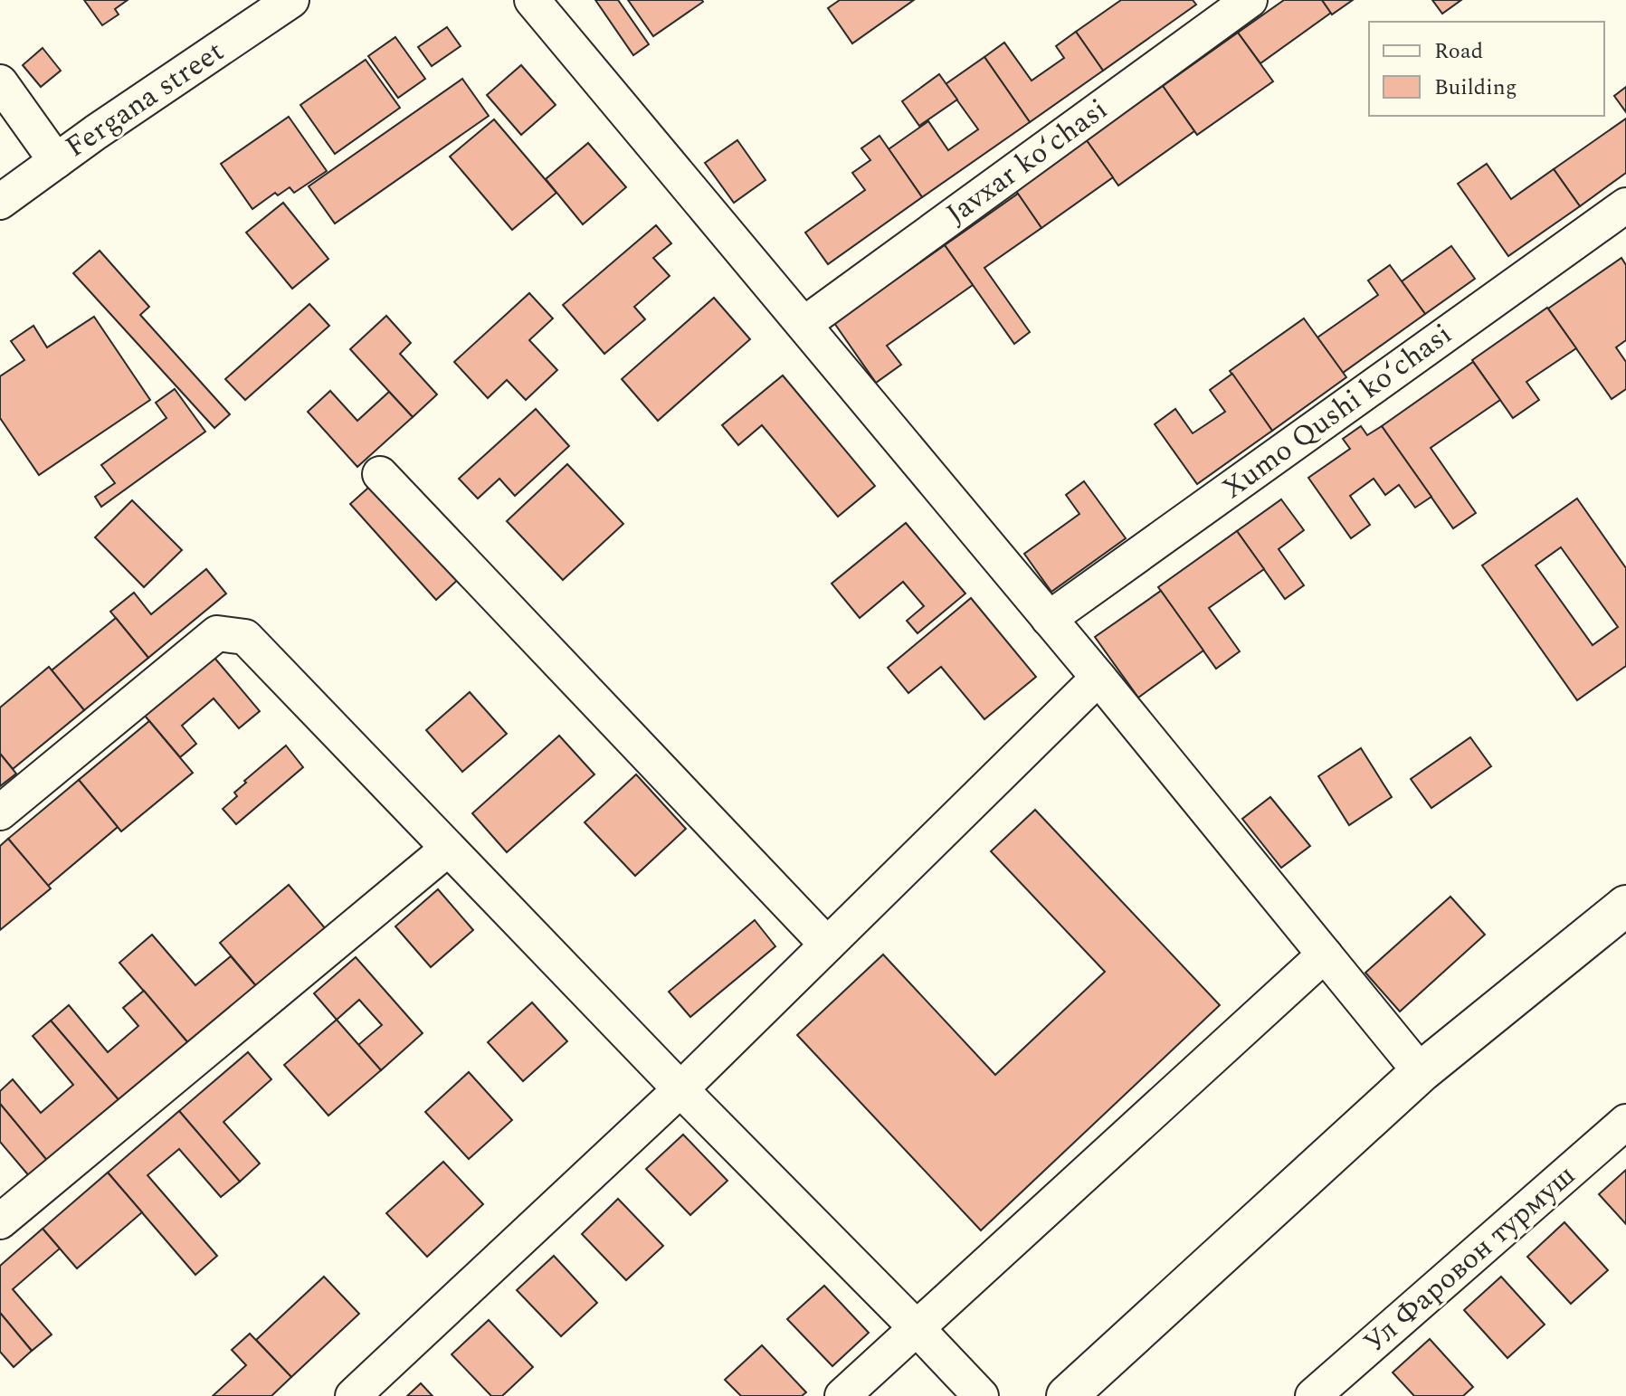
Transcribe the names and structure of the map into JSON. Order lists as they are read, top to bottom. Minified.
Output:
{"streets":{"street":["Fergana street","Javxar koʻchasi","Xumo Qushi koʻchasi","Ул Фаровон турмуш"]},"legend":["Road","Building"]}
